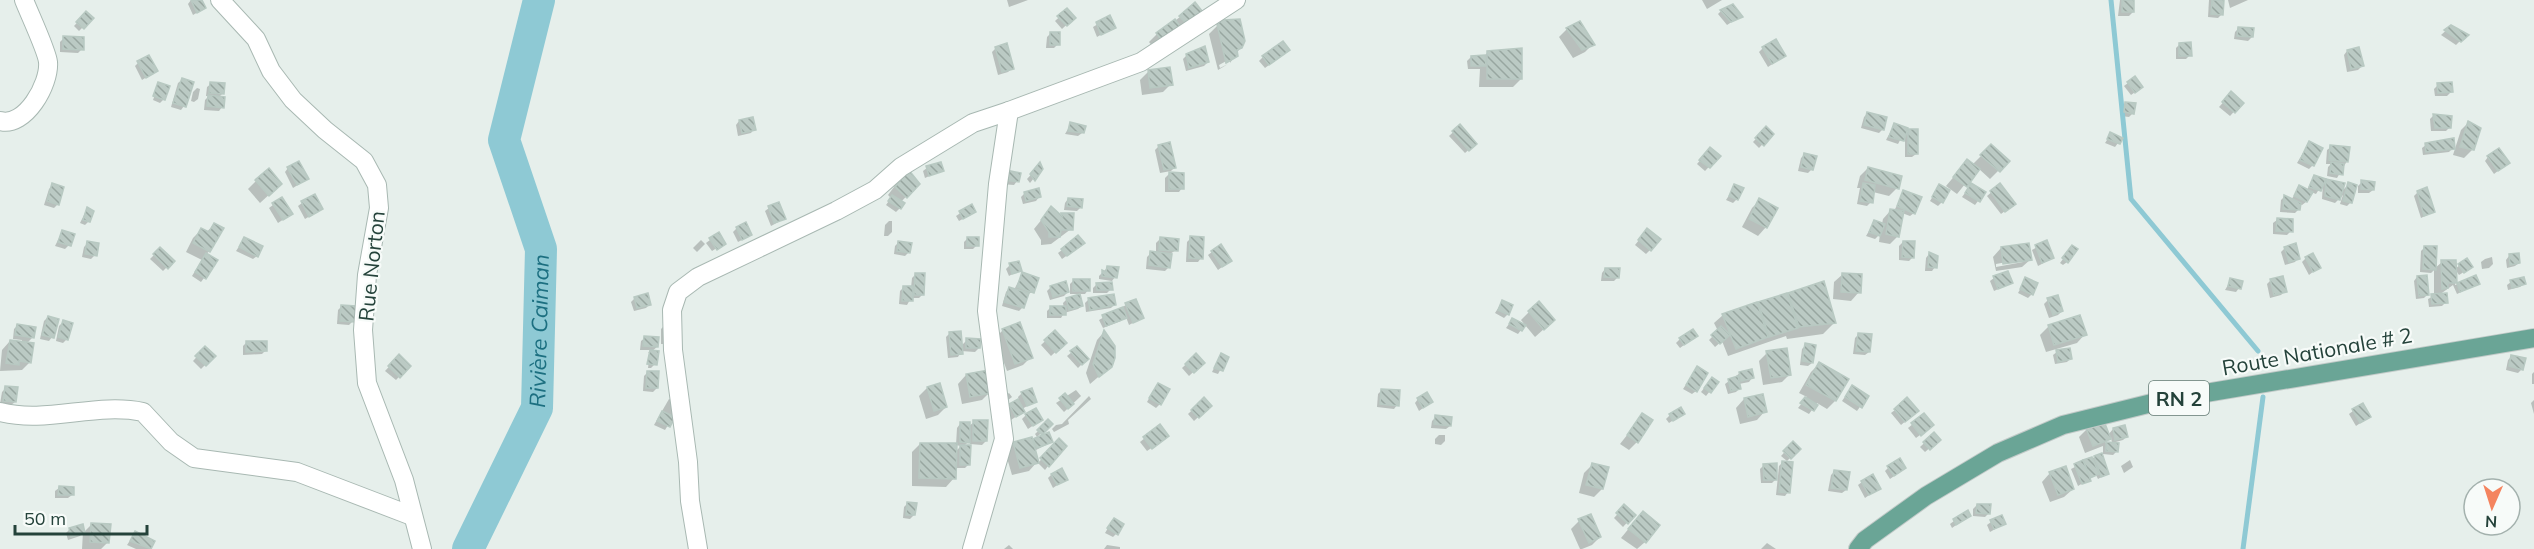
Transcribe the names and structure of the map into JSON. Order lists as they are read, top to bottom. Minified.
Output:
{"streets":{"main road":["Route Nationale # 2","RN 2"],"street":["Rue Norton"]},"water":["Rivière Caiman"],"scale_bar":"50 m","north":"bottom"}
